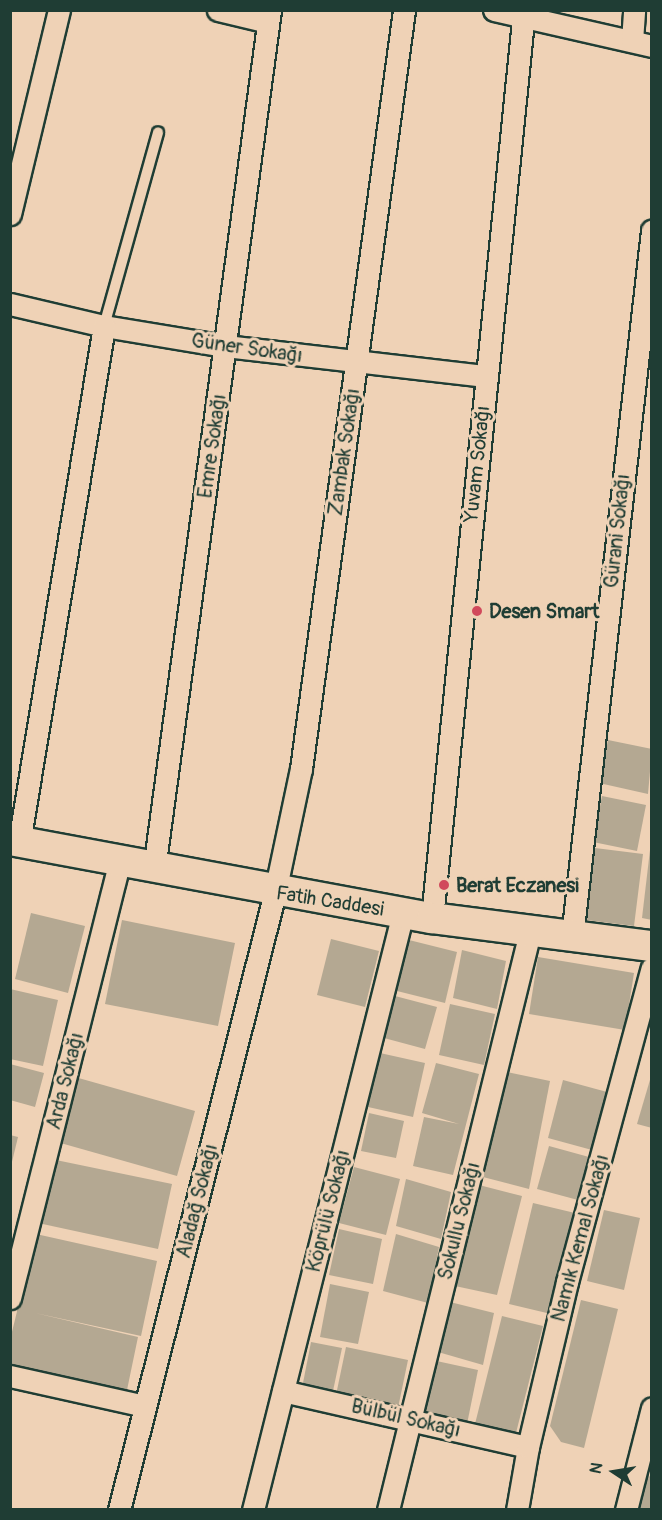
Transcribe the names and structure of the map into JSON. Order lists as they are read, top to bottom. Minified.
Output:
{"streets":{"main road":["Fatih Caddesi"],"street":["Güner Sokağı","Emre Sokağı","Zambak Sokağı","Yuvam Sokağı","Gürani Sokağı","Arda Sokağı","Aladağ Sokağı","Köprülü Sokağı","Sokullu Sokağı","Namık Kemal Sokağı","Bülbül Sokağı"]},"crossings":[["Güner Sokağı","Emre Sokağı"],["Güner Sokağı","Zambak Sokağı"],["Güner Sokağı","Yuvam Sokağı"],["Emre Sokağı","Fatih Caddesi"],["Zambak Sokağı","Fatih Caddesi"],["Zambak Sokağı","Aladağ Sokağı"],["Yuvam Sokağı","Fatih Caddesi"],["Gürani Sokağı","Fatih Caddesi"],["Fatih Caddesi","Arda Sokağı"],["Fatih Caddesi","Aladağ Sokağı"],["Fatih Caddesi","Köprülü Sokağı"],["Fatih Caddesi","Sokullu Sokağı"],["Köprülü Sokağı","Bülbül Sokağı"],["Sokullu Sokağı","Bülbül Sokağı"],["Namık Kemal Sokağı","Bülbül Sokağı"]],"places":["Desen Smart","Berat Eczanesi"],"north":"left"}
